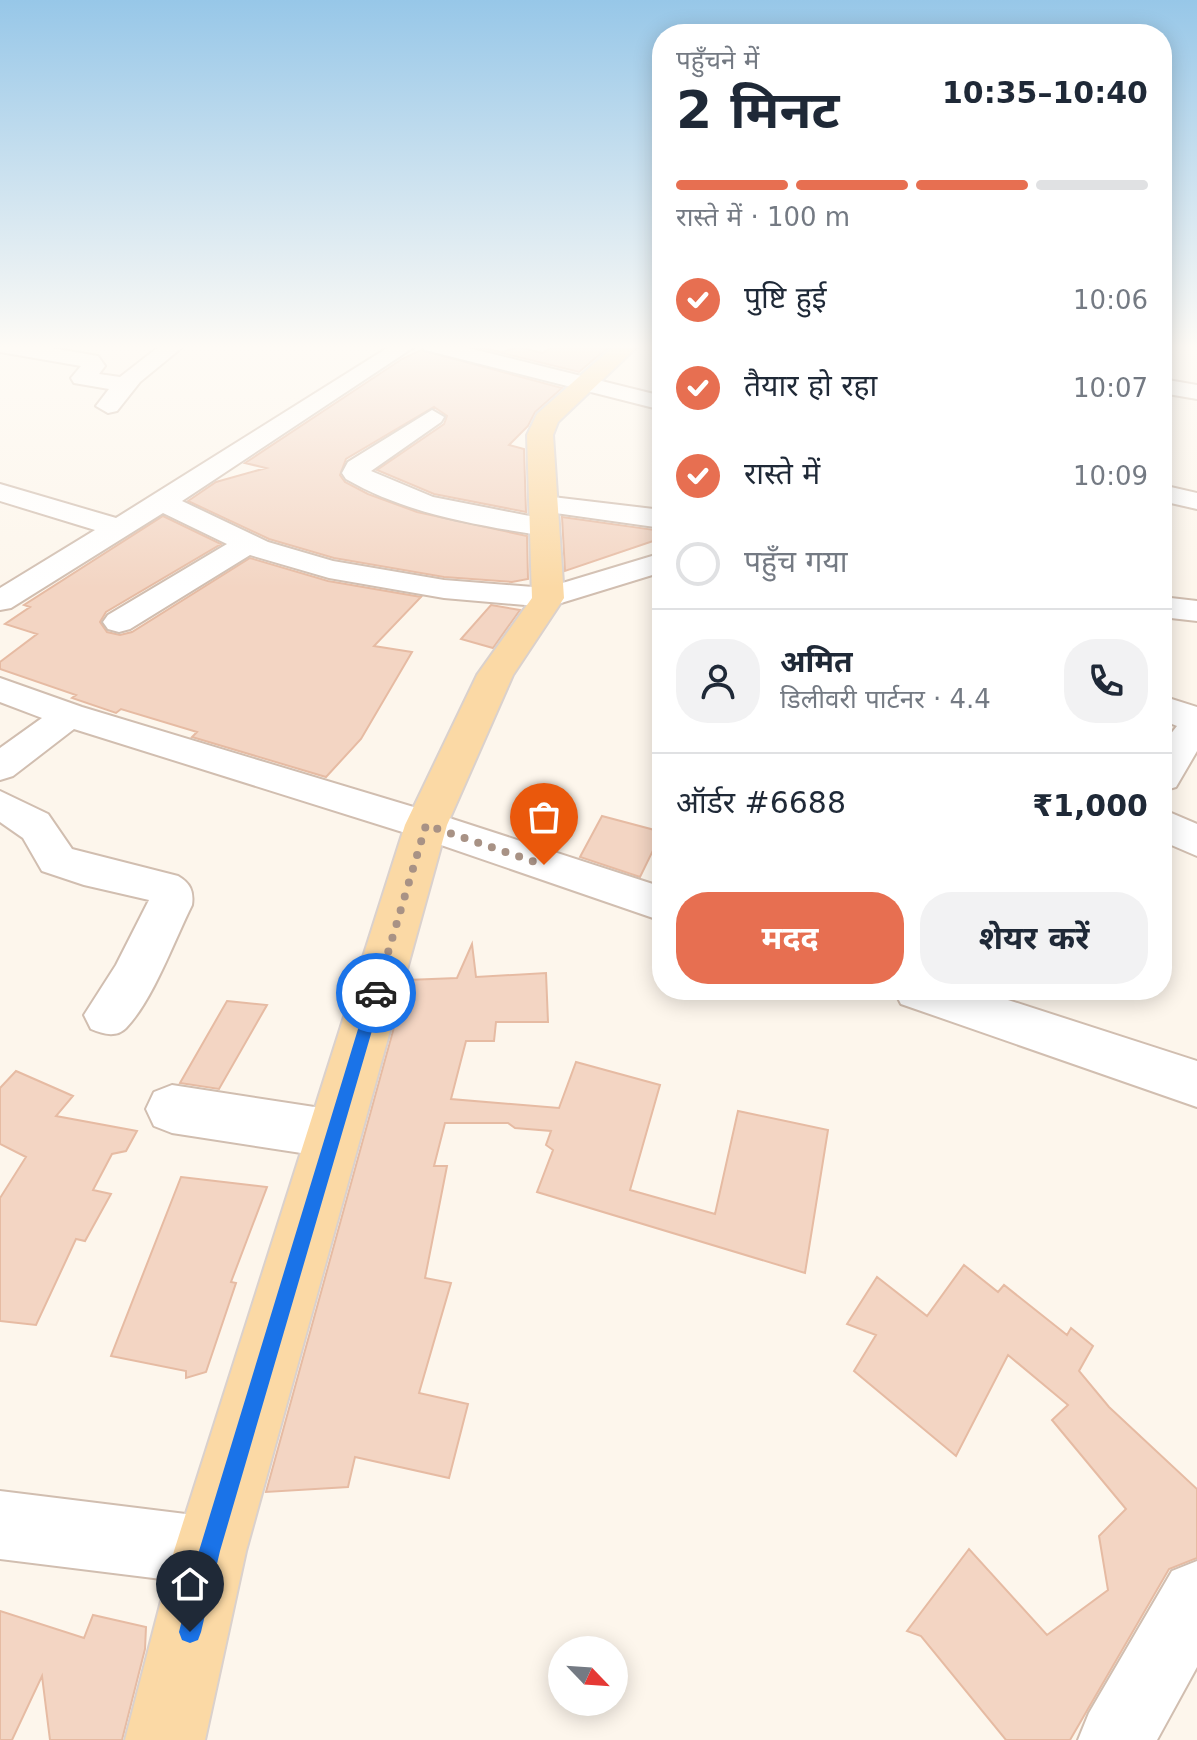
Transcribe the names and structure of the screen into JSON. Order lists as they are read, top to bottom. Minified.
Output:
{"north":"bottom right","page":{"heading":["2 मिनट","पहुँचने में","10:35–10:40"],"panel":["अमित","डिलीवरी पार्टनर · 4.4","ऑर्डर #6688","₹1,000"],"bar":"रास्ते में · 100 m","list":[["पुष्टि हुई","10:06"],["तैयार हो रहा","10:07"],["रास्ते में","10:09"],"पहुँच गया"],"buttons":["मदद","शेयर करें"]}}
